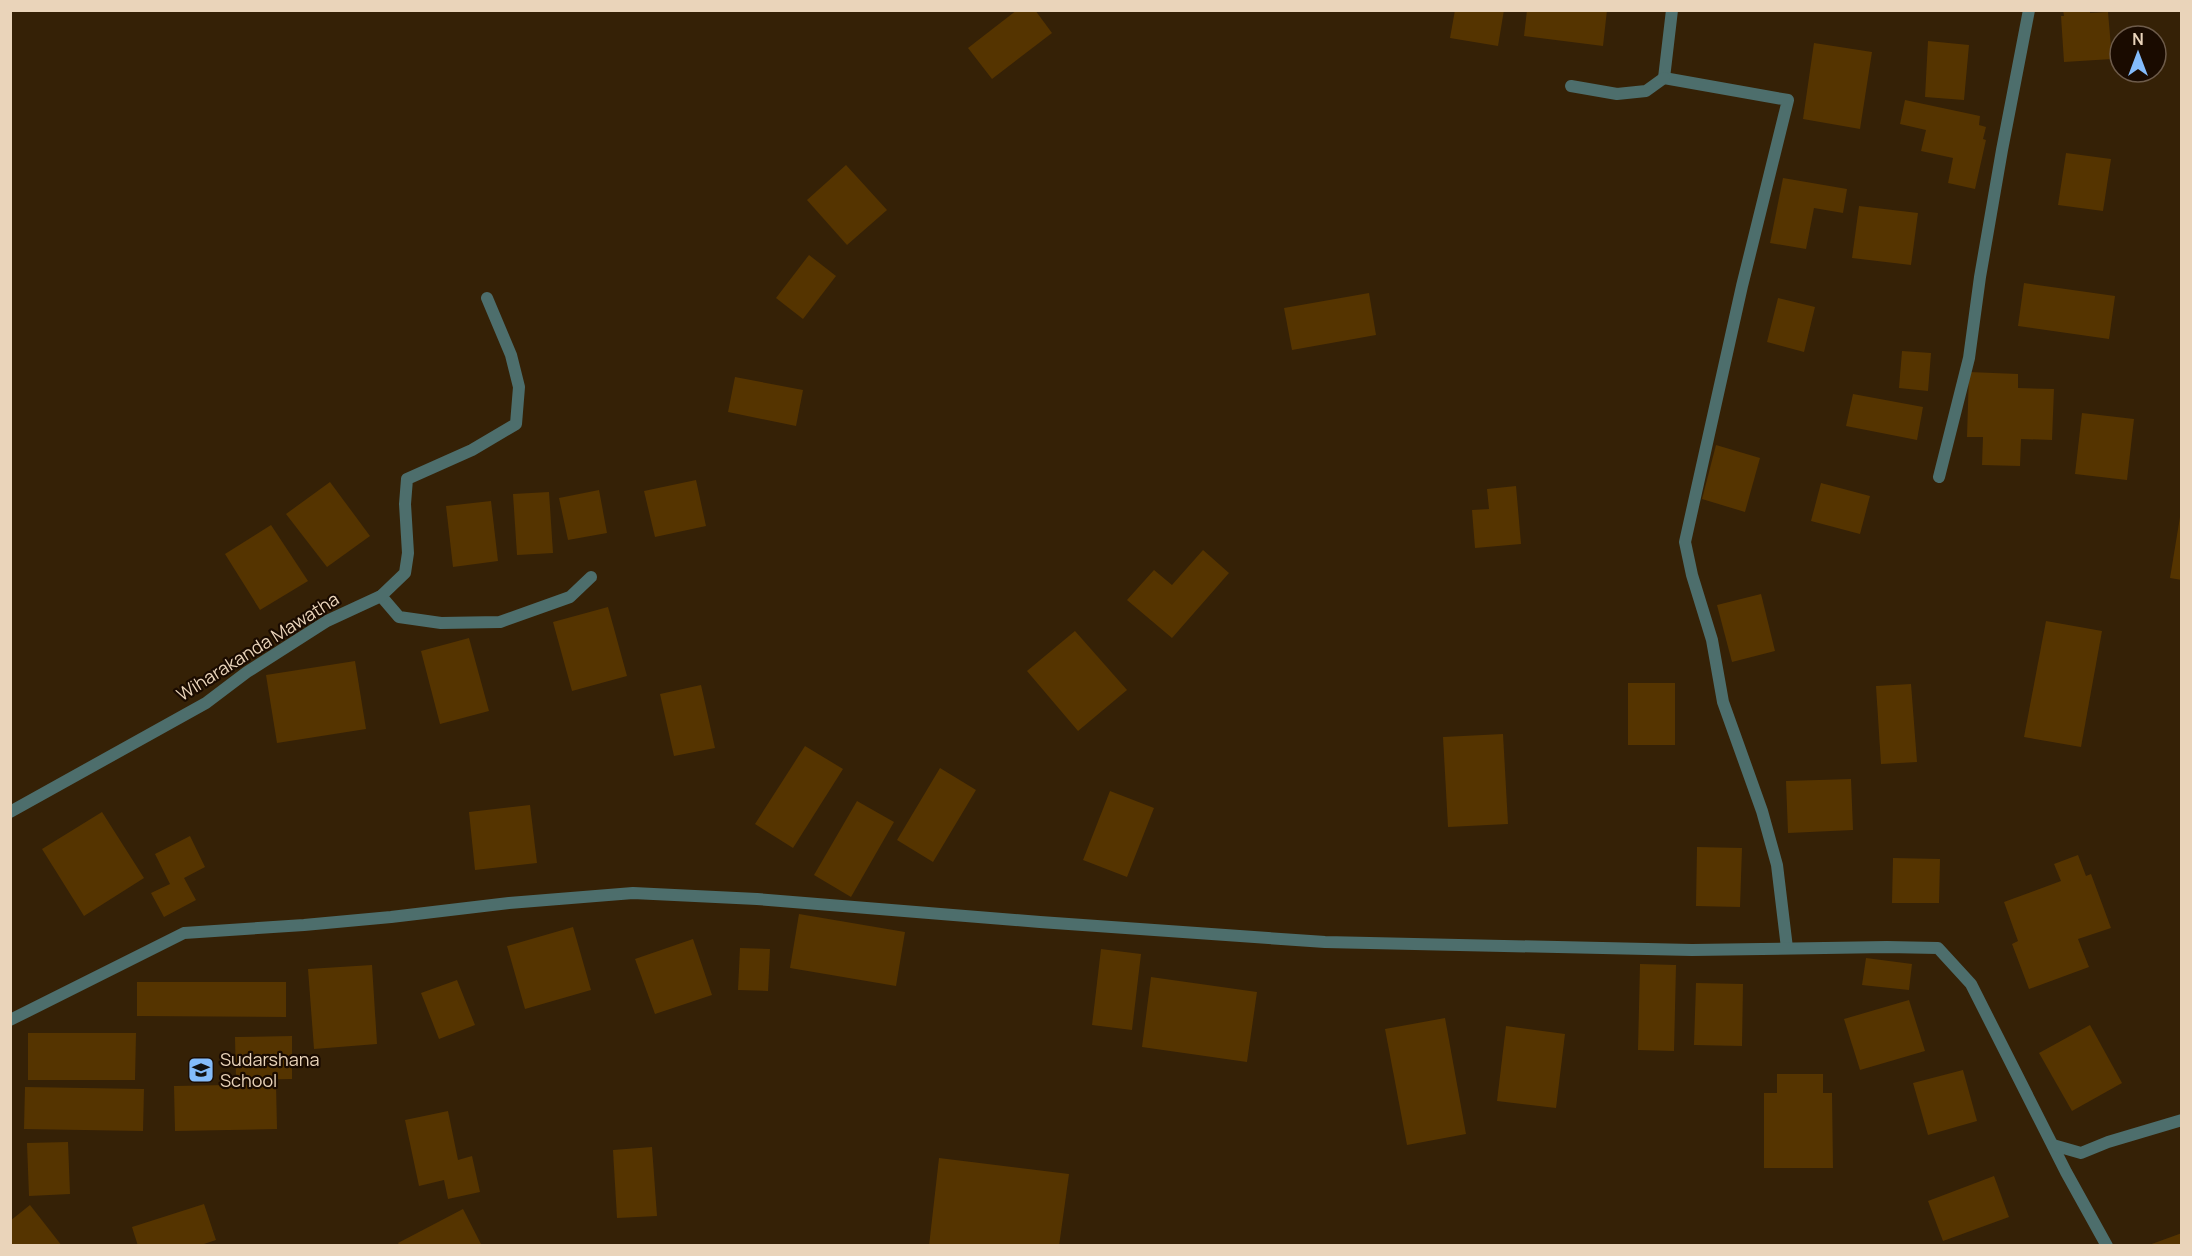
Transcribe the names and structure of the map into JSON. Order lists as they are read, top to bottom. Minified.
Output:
{"streets":{"street":["Wiharakanda Mawatha"]},"places":{"school or university":["Sudarshana School"]},"north":"top"}
